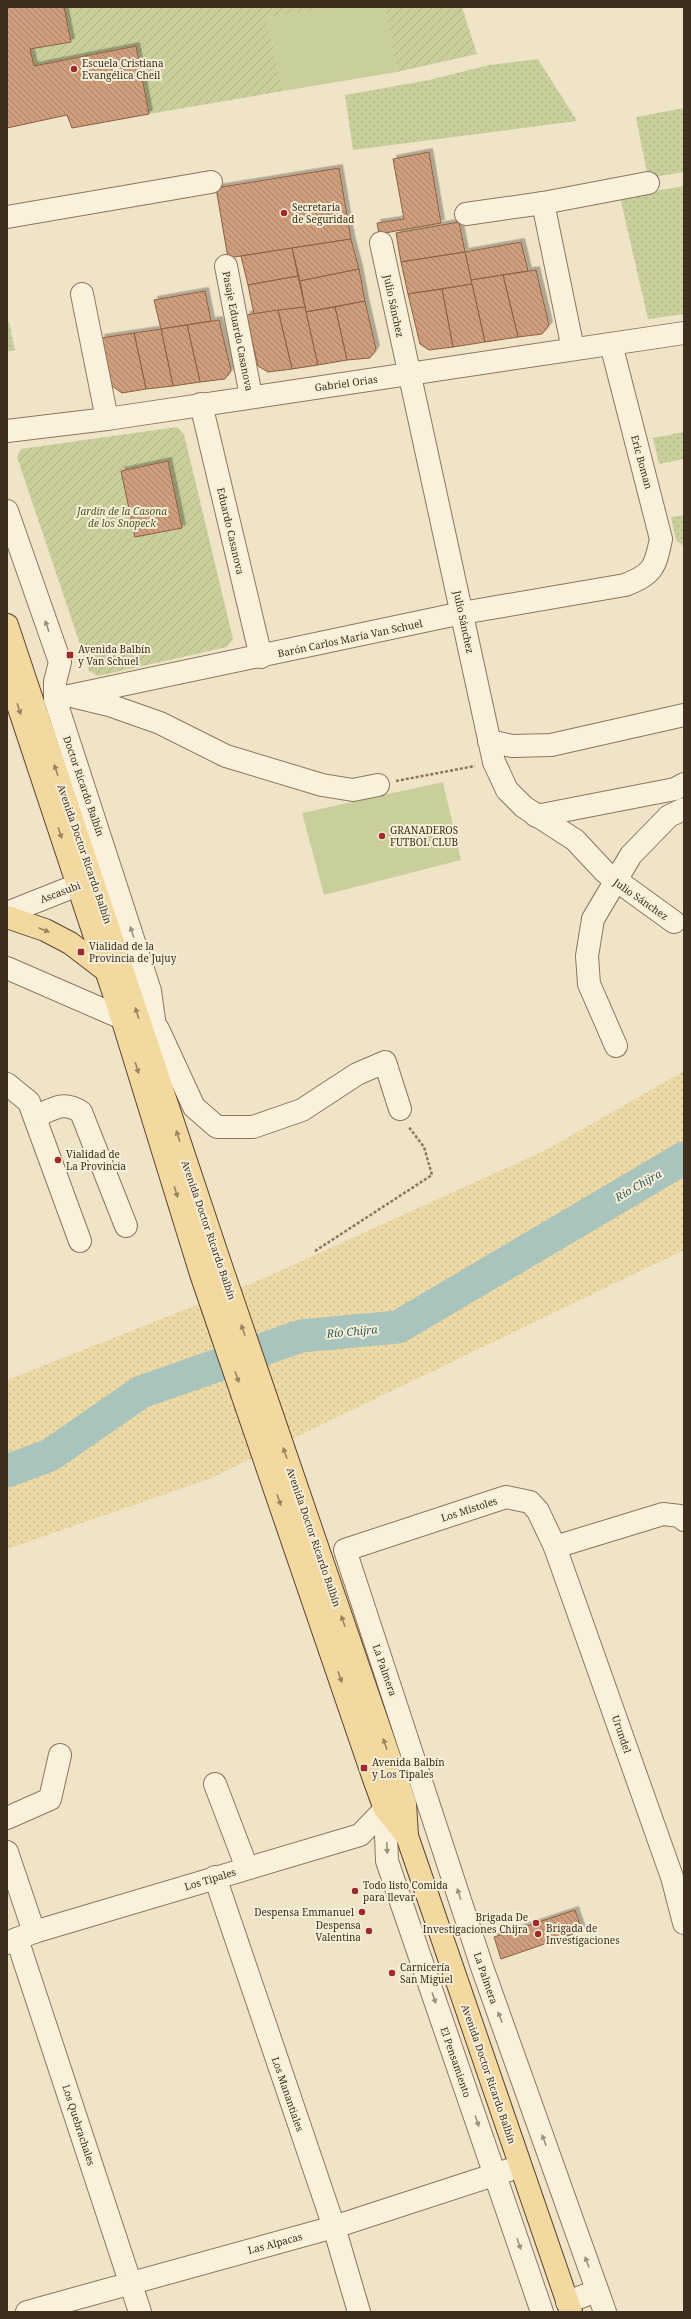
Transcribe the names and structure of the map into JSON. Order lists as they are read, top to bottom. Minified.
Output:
{"streets":{"main road":["Avenida Doctor Ricardo Balbín"],"street":["Julio Sánchez","Pasaje Eduardo Casanova","Gabriel Orias","Eric Boman","Eduardo Casanova","Barón Carlos María Van Schuel","Doctor Ricardo Balbín","Ascasubi","Los Mistoles","La Palmera","Urundel","Los Tipales","El Pensamiento","Los Manantiales","Los Quebrachales","Las Alpacas"]},"crossings":[["Julio Sánchez","Gabriel Orias"],["Julio Sánchez","Barón Carlos María Van Schuel"],["Pasaje Eduardo Casanova","Gabriel Orias"],["Gabriel Orias","Eric Boman"],["Gabriel Orias","Eduardo Casanova"],["Eric Boman","Barón Carlos María Van Schuel"],["Eduardo Casanova","Barón Carlos María Van Schuel"],["Barón Carlos María Van Schuel","Doctor Ricardo Balbín"],["Doctor Ricardo Balbín","Avenida Doctor Ricardo Balbín"],["Doctor Ricardo Balbín","Ascasubi"],["Avenida Doctor Ricardo Balbín","Ascasubi"],["Avenida Doctor Ricardo Balbín","Los Tipales"],["Avenida Doctor Ricardo Balbín","El Pensamiento"],["Avenida Doctor Ricardo Balbín","Las Alpacas"],["Los Mistoles","La Palmera"],["Los Mistoles","Urundel"],["Los Tipales","El Pensamiento"],["Los Tipales","Los Manantiales"],["Los Tipales","Los Quebrachales"],["El Pensamiento","Las Alpacas"],["Los Manantiales","Las Alpacas"],["Los Quebrachales","Las Alpacas"]],"one_way":["Doctor Ricardo Balbín","La Palmera","El Pensamiento"],"water":["Río Chijra"],"parks":["Jardín de la Casona de los Snopeck"],"places":{"other":["Escuela Cristiana Evangélica Cheil","Secretaria de Seguridad","GRANADEROS FUTBOL CLUB","Vialidad de La Provincia","Todo listo Comida para llevar","Despensa Emmanuel","Brigada De Investigaciones Chijra","Despensa Valentina","Brigada de Investigaciones","Carnicería San Miguel"],"transit":["Avenida Balbín y Van Schuel","Vialidad de la Provincia de Jujuy","Avenida Balbín y Los Tipales"]}}
